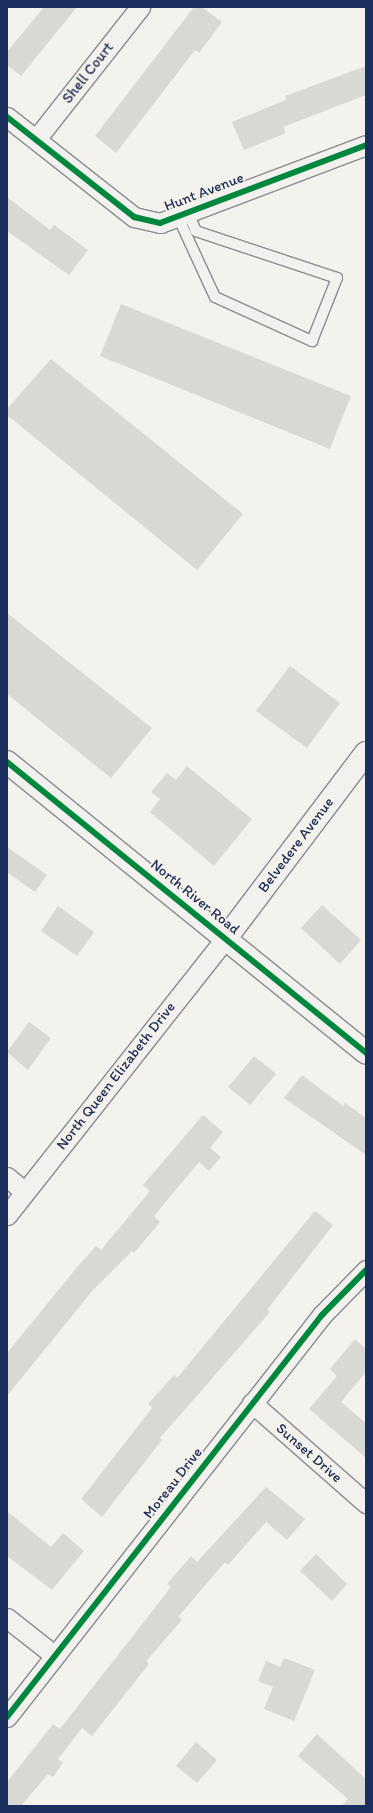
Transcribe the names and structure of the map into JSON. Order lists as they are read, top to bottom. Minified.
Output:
{"streets":{"main road":["Belvedere Avenue","North River Road"],"street":["Shell Court","Hunt Avenue","North Queen Elizabeth Drive","Sunset Drive","Moreau Drive"]},"crossings":[["Shell Court","Hunt Avenue"],["Belvedere Avenue","North River Road"],["Belvedere Avenue","North Queen Elizabeth Drive"],["North River Road","North Queen Elizabeth Drive"],["Sunset Drive","Moreau Drive"]]}
